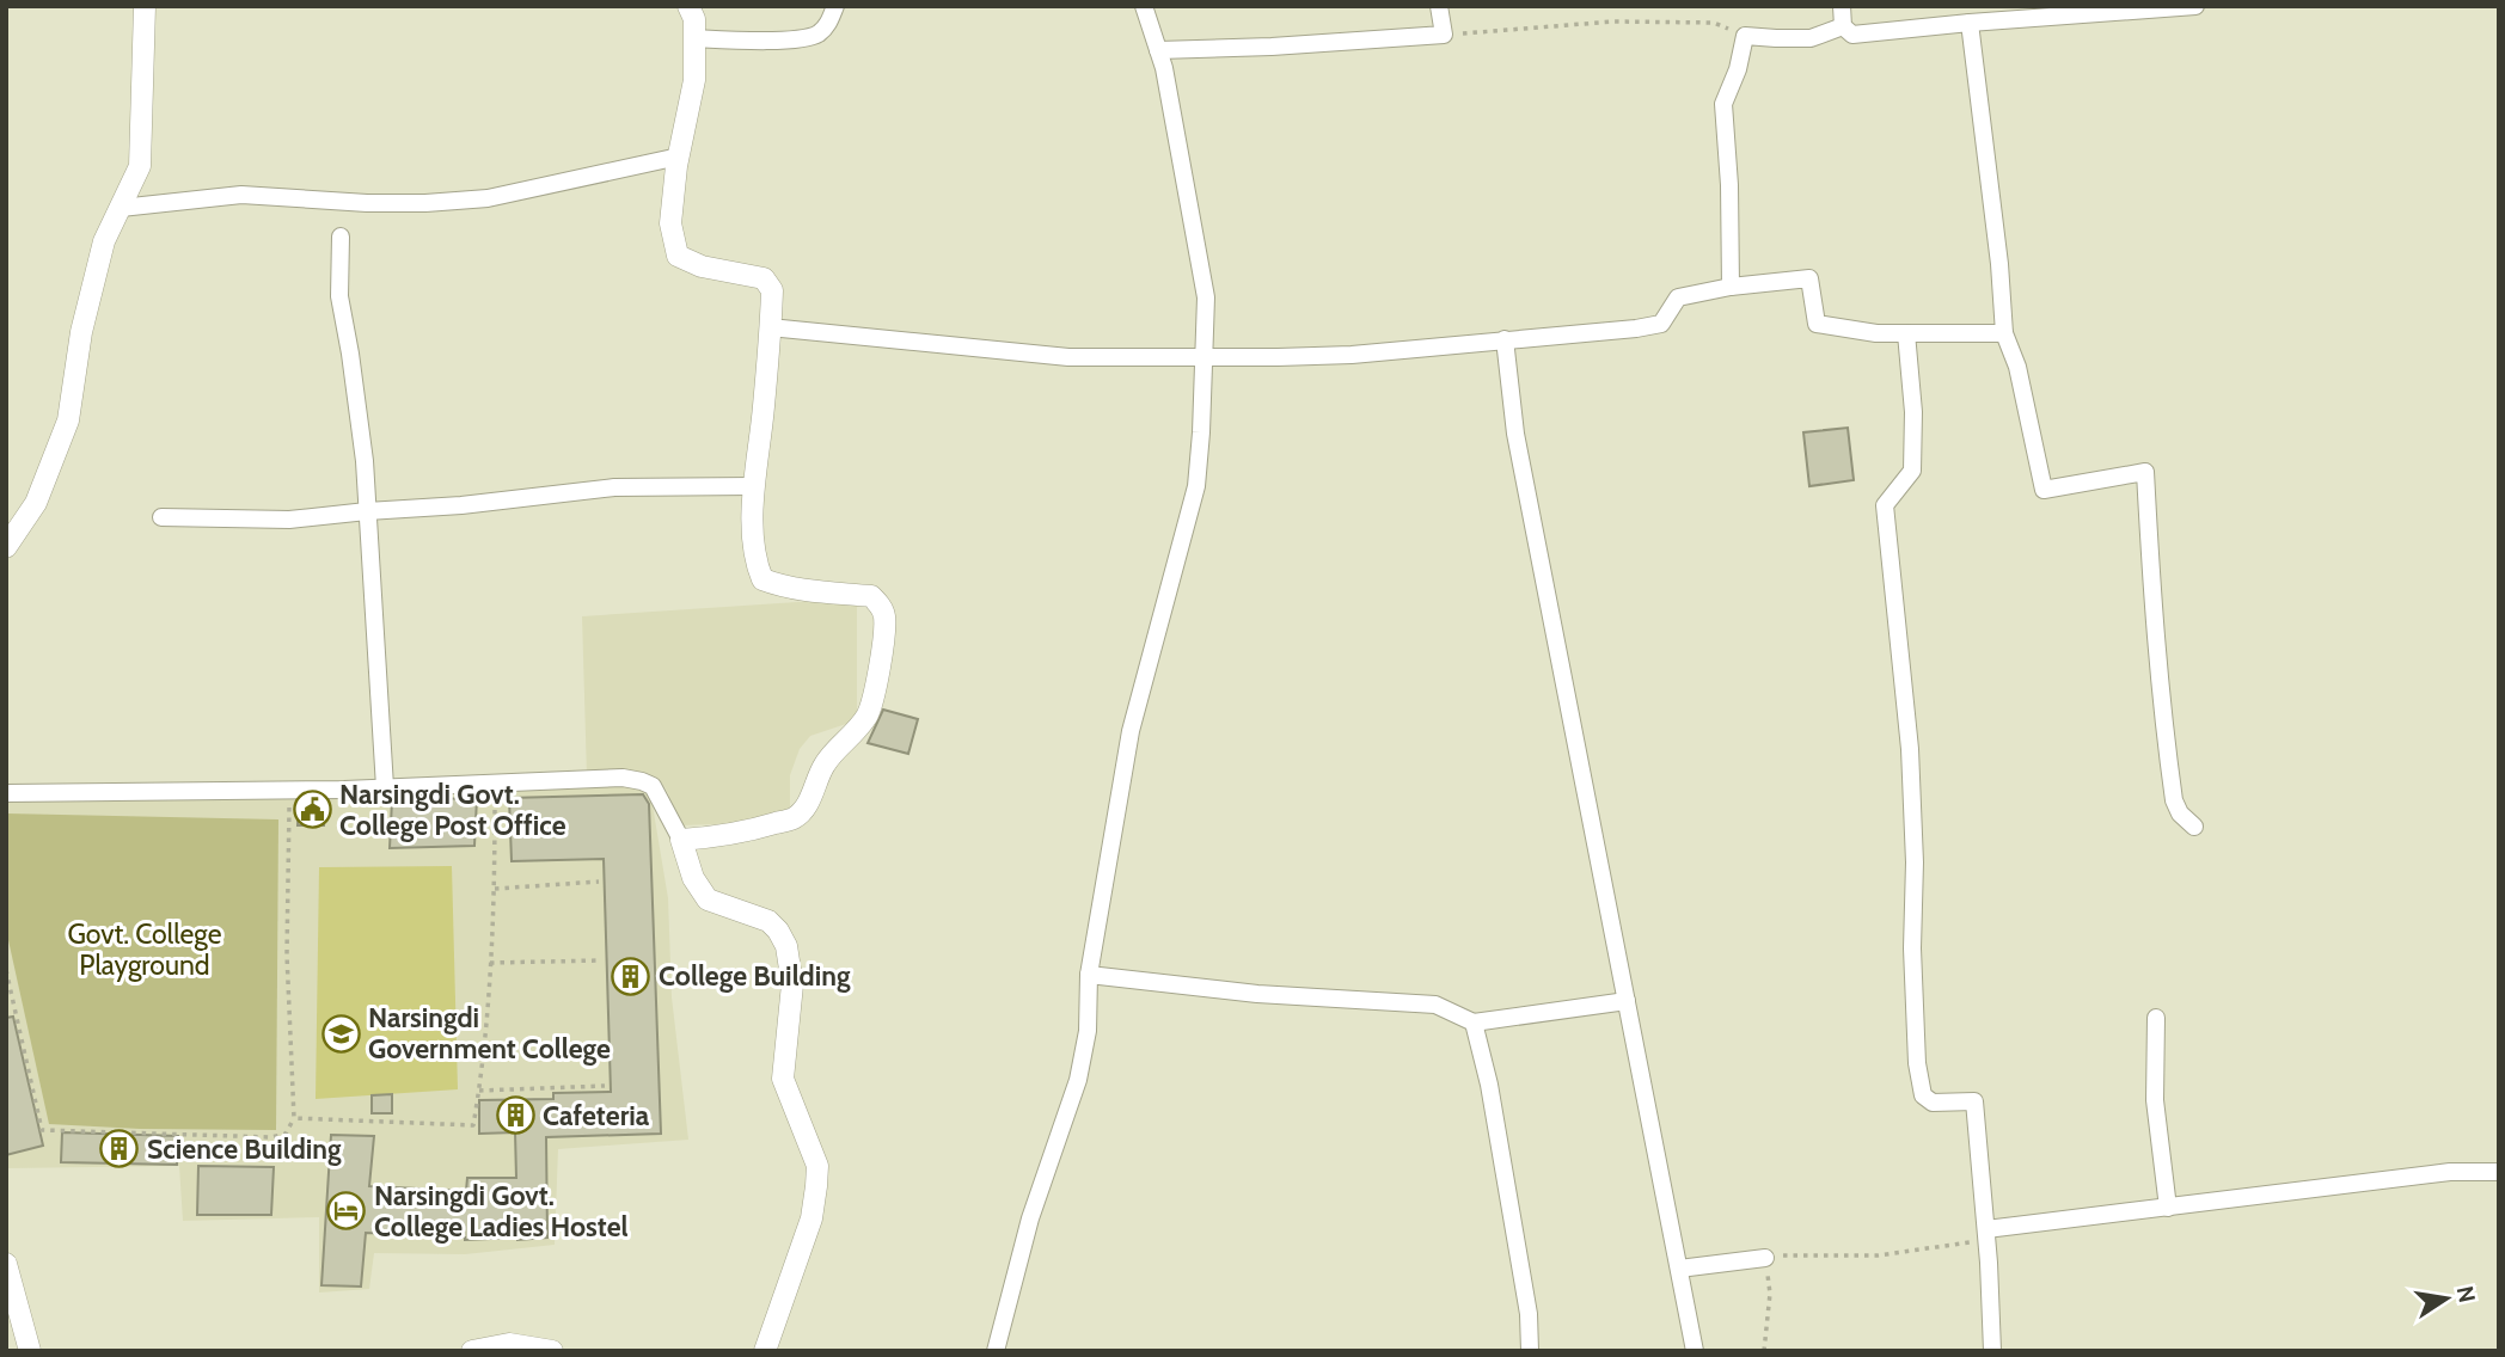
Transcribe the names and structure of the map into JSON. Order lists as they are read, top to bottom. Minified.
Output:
{"parks":["Govt. College Playground"],"places":{"public building":["Narsingdi Govt. College Post Office"],"building":["College Building","Cafeteria","Science Building"],"school or university":["Narsingdi Government College"],"hotel":["Narsingdi Govt. College Ladies Hostel"]},"north":"right"}
